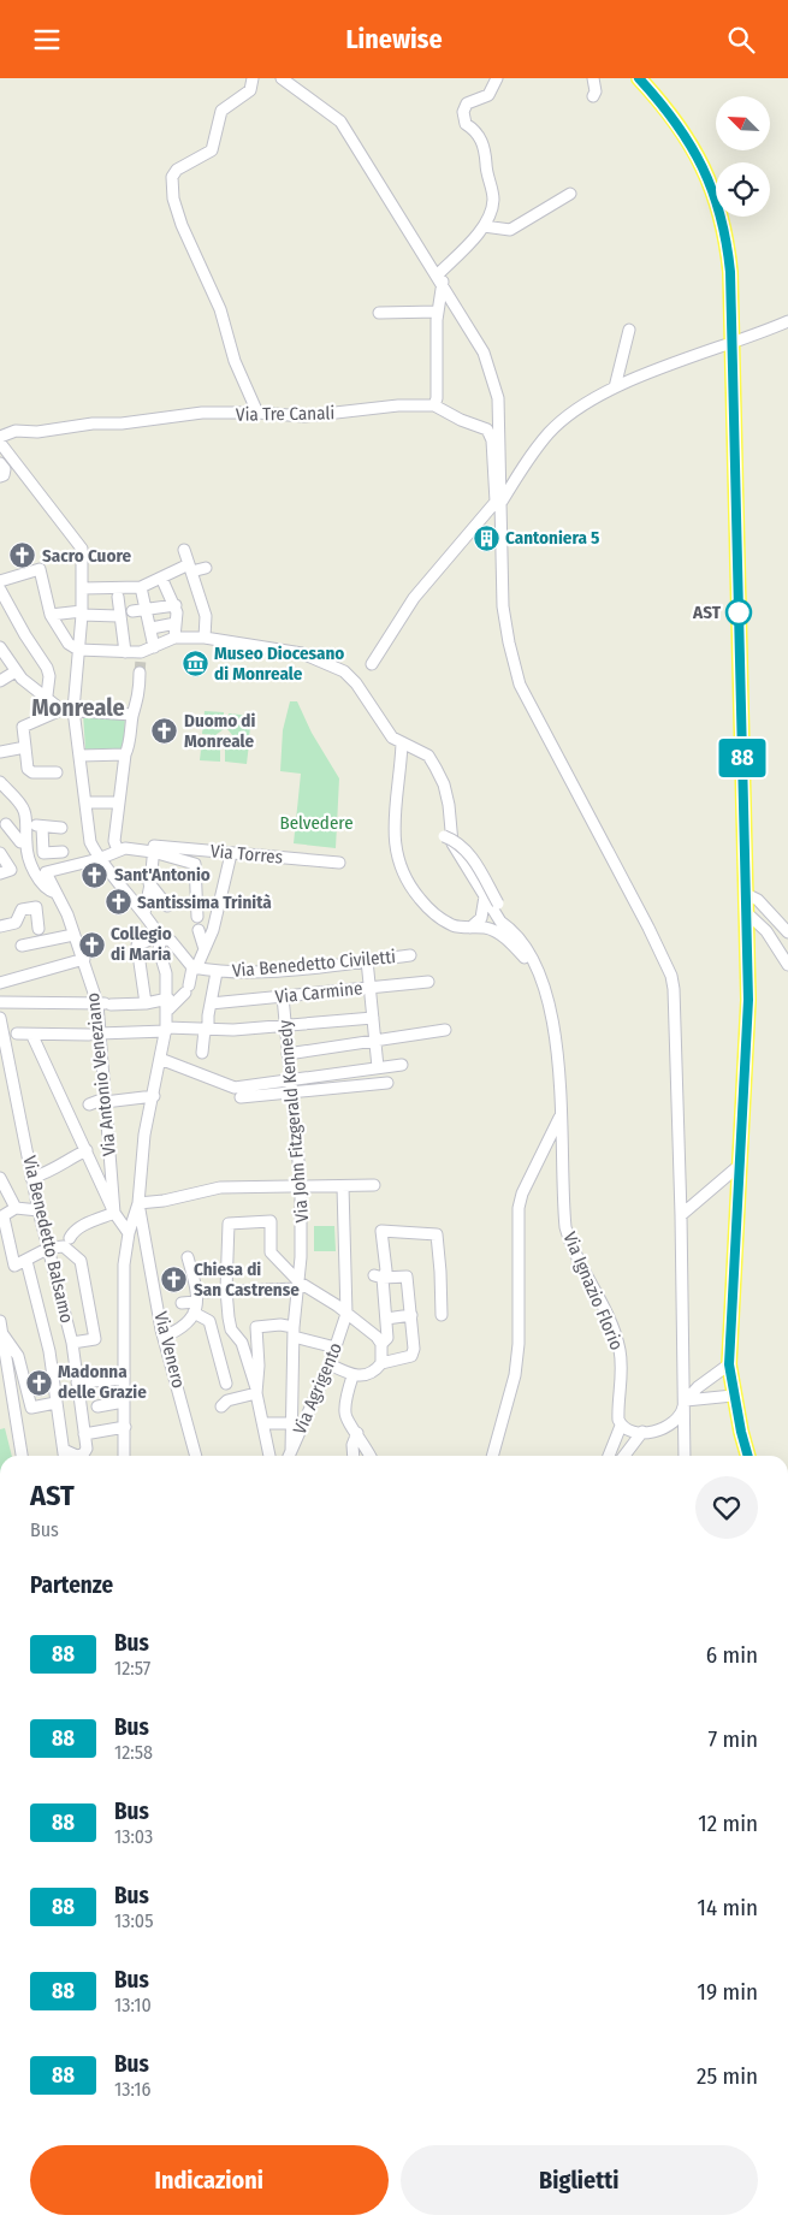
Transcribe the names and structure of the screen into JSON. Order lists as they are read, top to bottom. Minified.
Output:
{"streets":{"street":["Via Tre Canali","Via Torres","Via Benedetto Civiletti","Via Carmine","Via Antonio Veneziano","Via John Fitzgerald Kennedy","Via Benedetto Balsamo","Via Ignazio Florio","Via Venero","Via Agrigento"]},"crossings":[["Via Carmine","Via John Fitzgerald Kennedy"],["Via John Fitzgerald Kennedy","Via Agrigento"]],"districts":["Monreale"],"parks":["Belvedere"],"places":{"building":["Cantoniera 5"],"church":["Sacro Cuore","Duomo di Monreale","Sant'Antonio","Santissima Trinità","Collegio di Maria","Chiesa di San Castrense","Madonna delle Grazie"],"other":["AST"],"museum":["Museo Diocesano di Monreale"]},"lines":["bus line 88"],"north":"top left","page":{"header":"Linewise","on_map":"88","heading":[["AST","Bus"],"Partenze"],"list":[{"mark":"88","name":"Bus","note":"12:57","value":"6 min"},{"mark":"88","name":"Bus","note":"12:58","value":"7 min"},{"mark":"88","name":"Bus","note":"13:03","value":"12 min"},{"mark":"88","name":"Bus","note":"13:05","value":"14 min"},{"mark":"88","name":"Bus","note":"13:10","value":"19 min"},{"mark":"88","name":"Bus","note":"13:16","value":"25 min"}],"buttons":["Indicazioni","Biglietti"]}}
